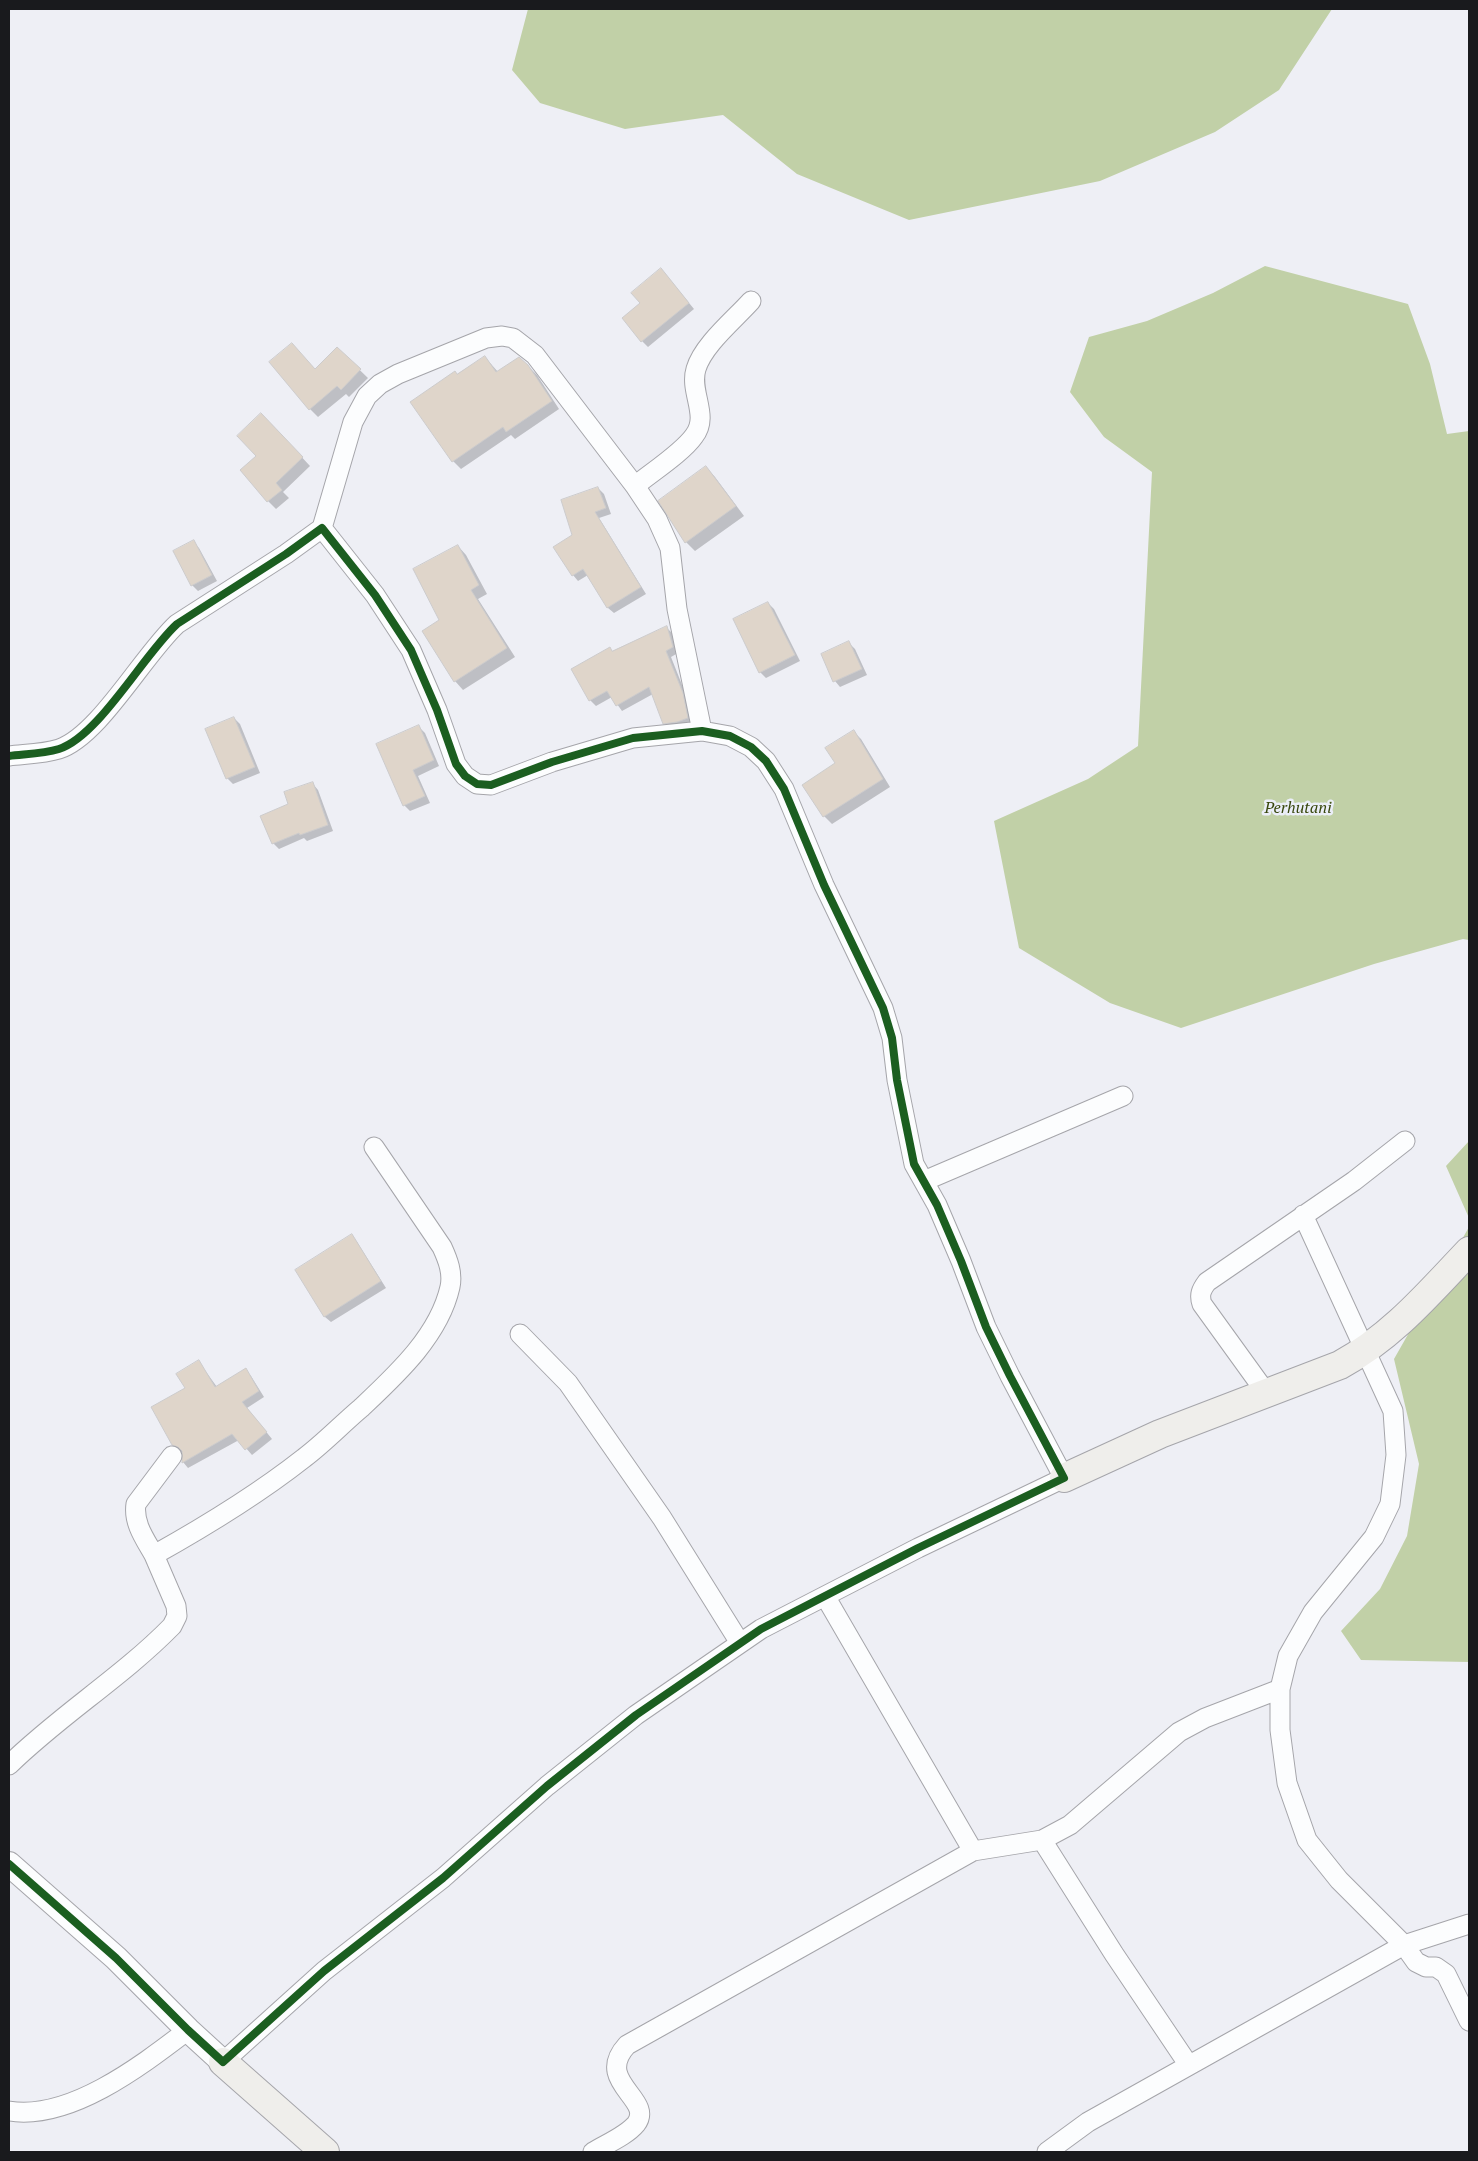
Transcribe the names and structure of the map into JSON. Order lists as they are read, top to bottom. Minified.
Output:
{"parks":["Perhutani"]}
